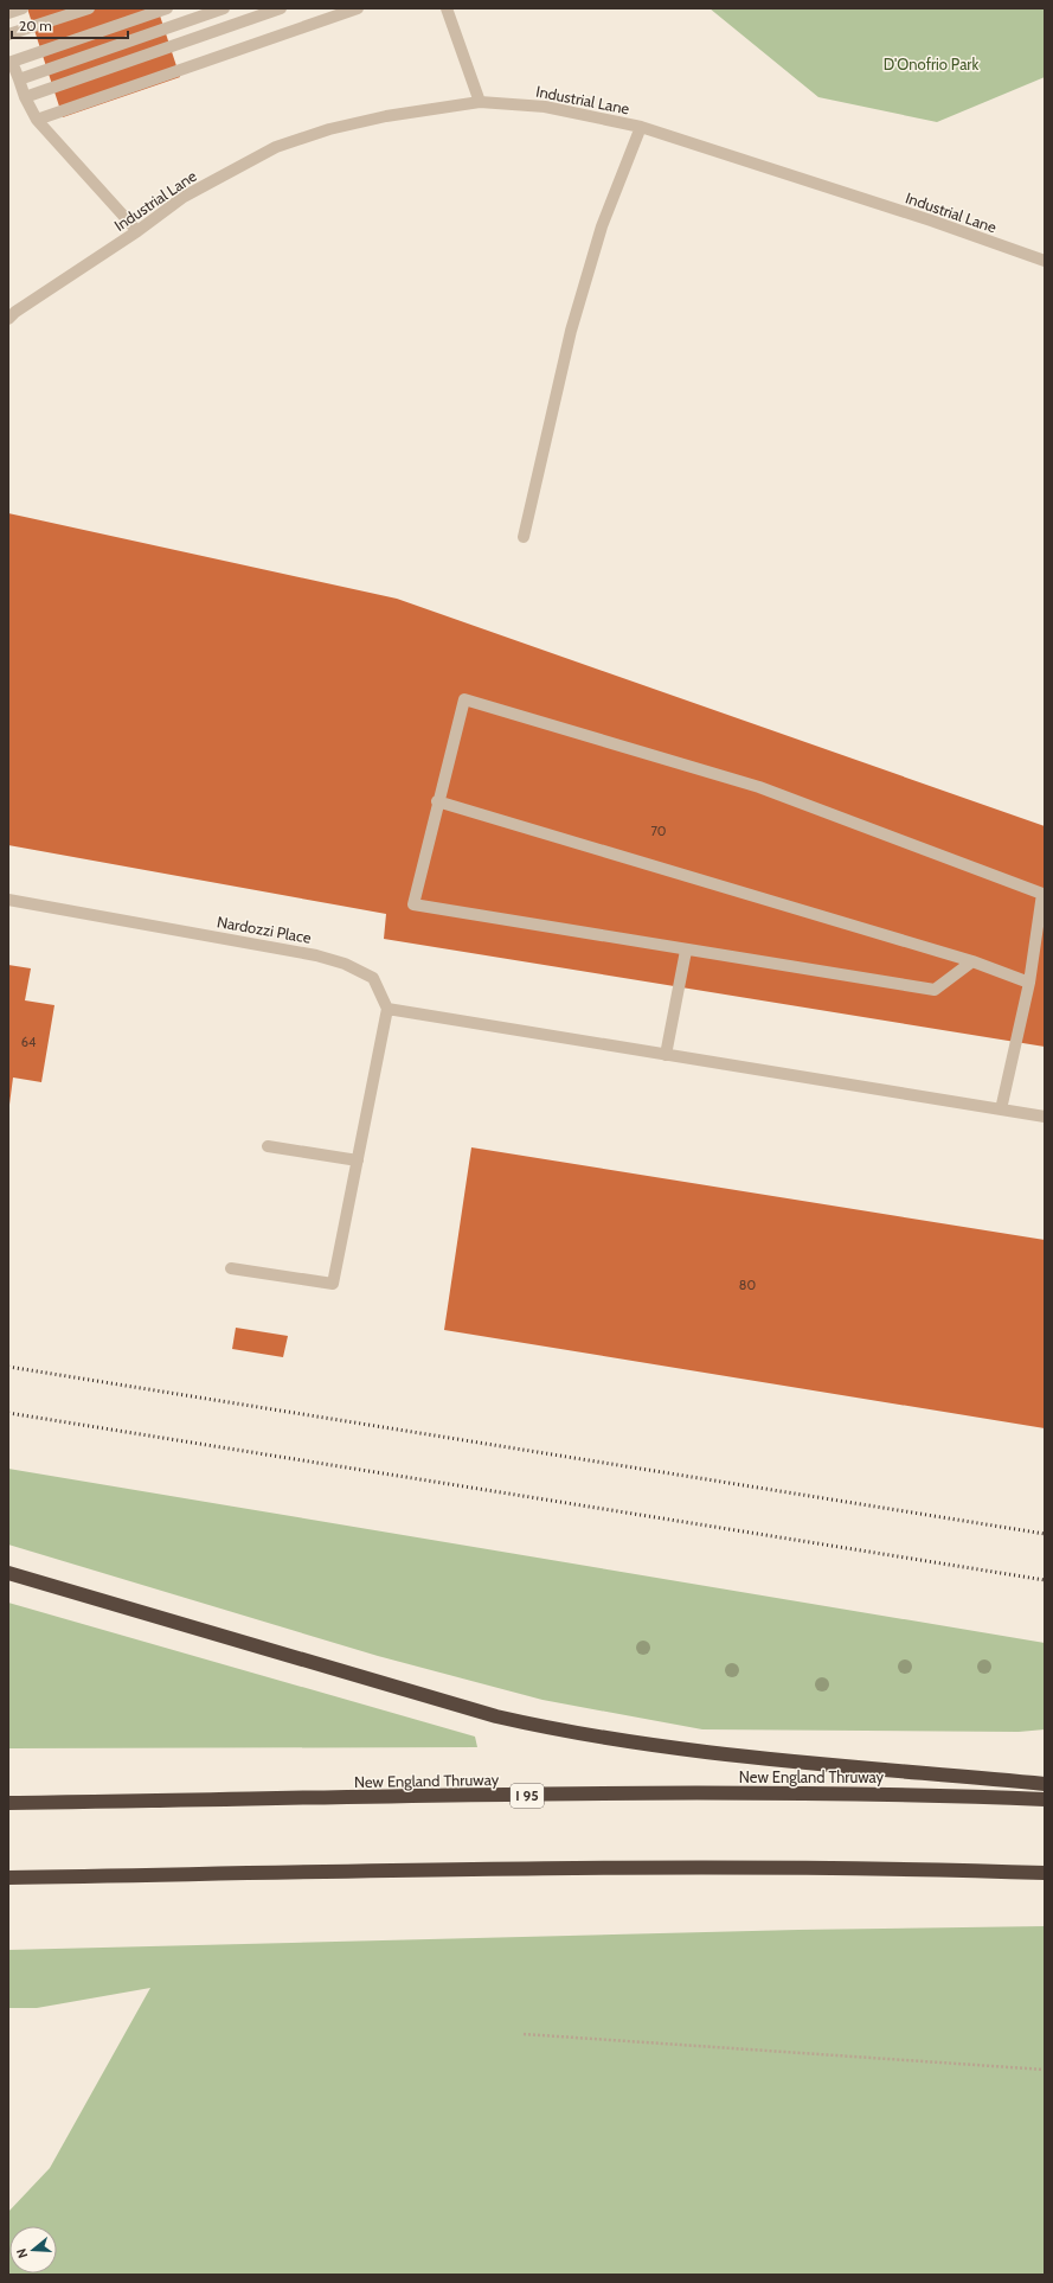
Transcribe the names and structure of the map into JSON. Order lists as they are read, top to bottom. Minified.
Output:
{"streets":{"highway":["New England Thruway","I 95"],"lane":["Industrial Lane","Nardozzi Place"]},"parks":["D'Onofrio Park"],"house_numbers":["70","64","80"],"scale_bar":"20 m","north":"left"}
